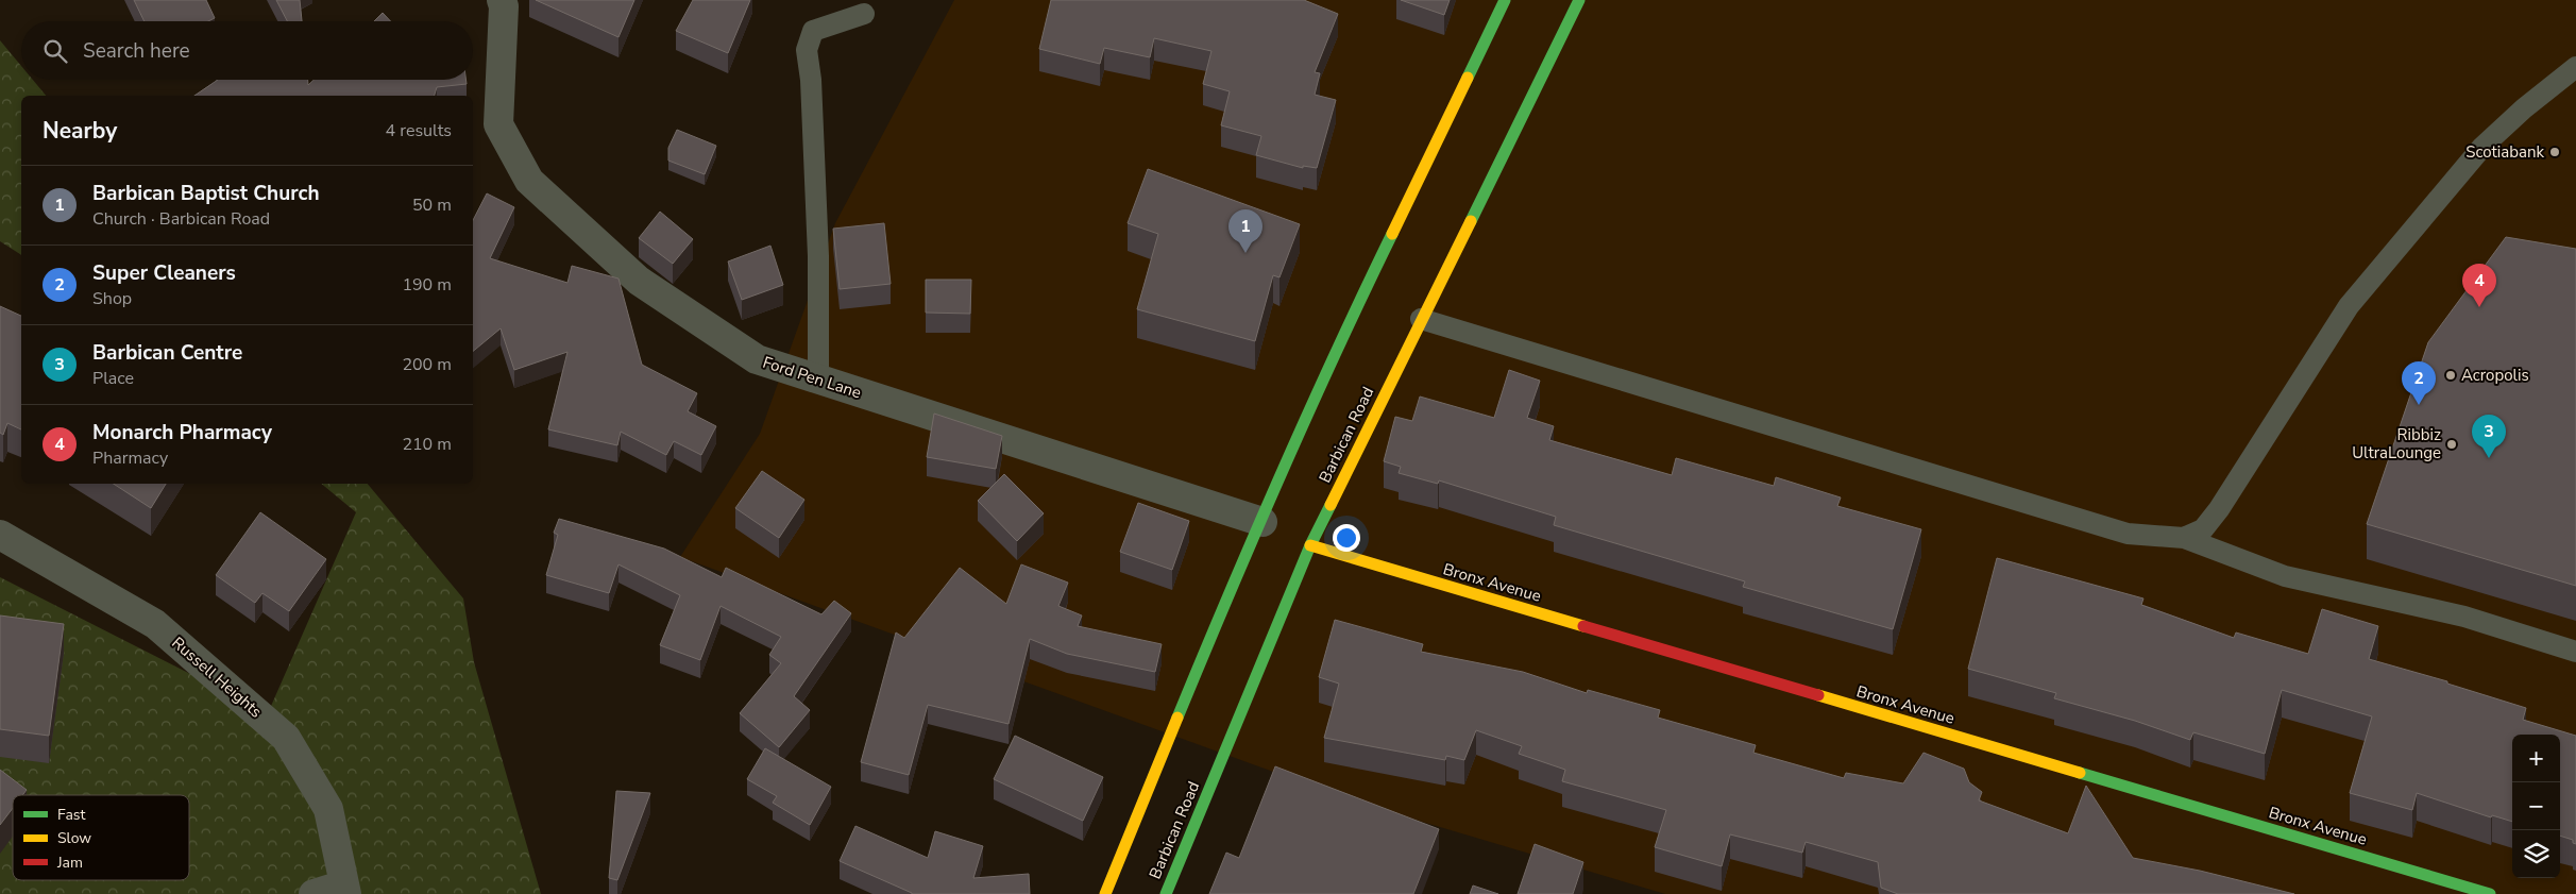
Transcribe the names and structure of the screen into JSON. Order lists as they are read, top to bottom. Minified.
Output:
{"streets":{"main road":["Barbican Road","Bronx Avenue"],"street":["Ford Pen Lane","Russell Heights"]},"crossings":[["Barbican Road","Bronx Avenue"]],"places":["Scotiabank","Acropolis","Ribbiz UltraLounge"],"legend":["Fast","Slow","Jam"],"page":{"search":"Search here","heading":["Nearby","4 results"],"list":[{"mark":"1","name":"Barbican Baptist Church","note":"Church · Barbican Road","value":"50 m"},{"mark":"2","name":"Super Cleaners","note":"Shop","value":"190 m"},{"mark":"3","name":"Barbican Centre","note":"Place","value":"200 m"},{"mark":"4","name":"Monarch Pharmacy","note":"Pharmacy","value":"210 m"}],"pins":["1","4","2","3"],"map_buttons":["+","−"]}}
